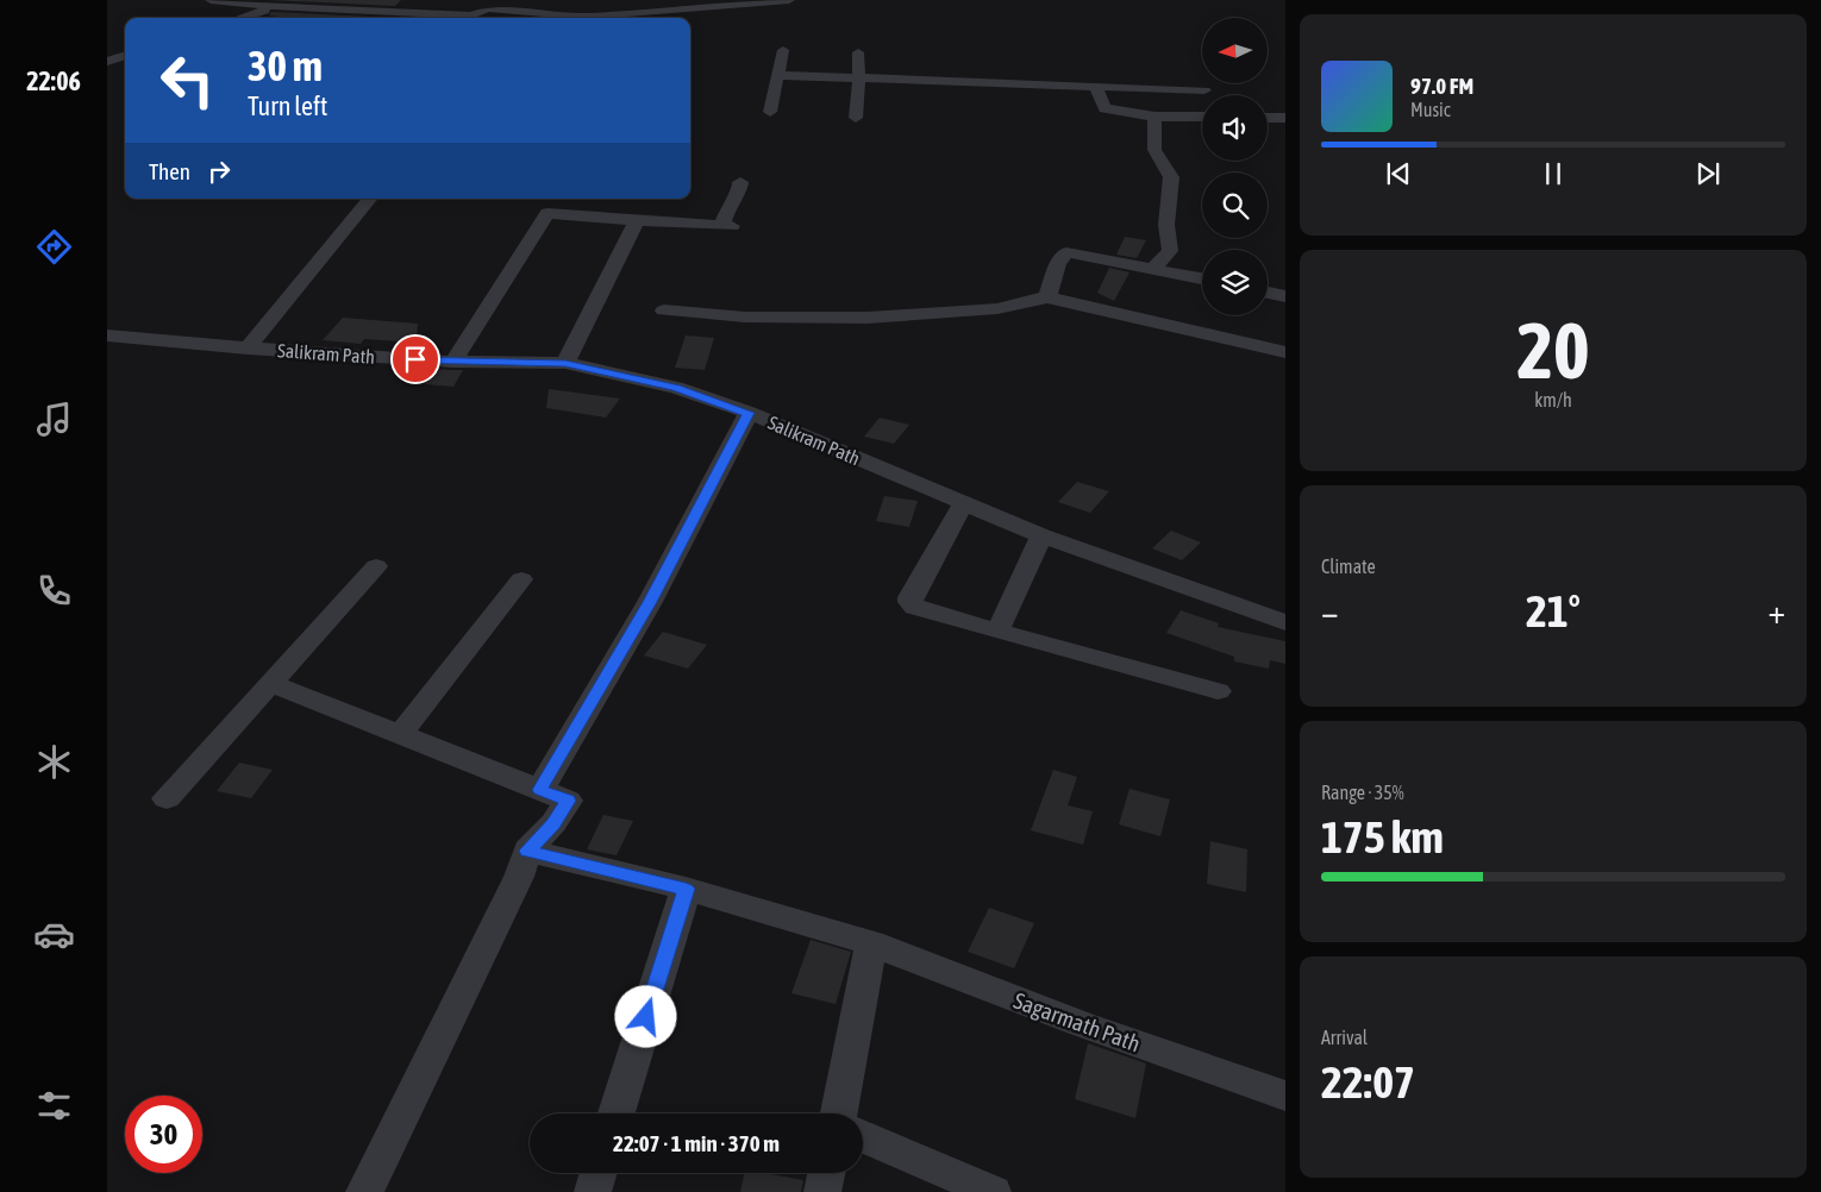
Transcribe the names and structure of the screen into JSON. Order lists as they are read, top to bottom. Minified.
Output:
{"streets":{"street":["Salikram Path","Sagarmath Path"]},"north":"left","page":{"tabs":"22:06","turn":["30 m","Turn left"],"song":["97.0 FM","Music"],"then":"Then","tile":[["20","km/h"],"Climate",["Range · 35%","175 km"],["Arrival","22:07"]],"heat":["−","21°","+"],"limit":"30","trip":"22:07 · 1 min · 370 m"}}
